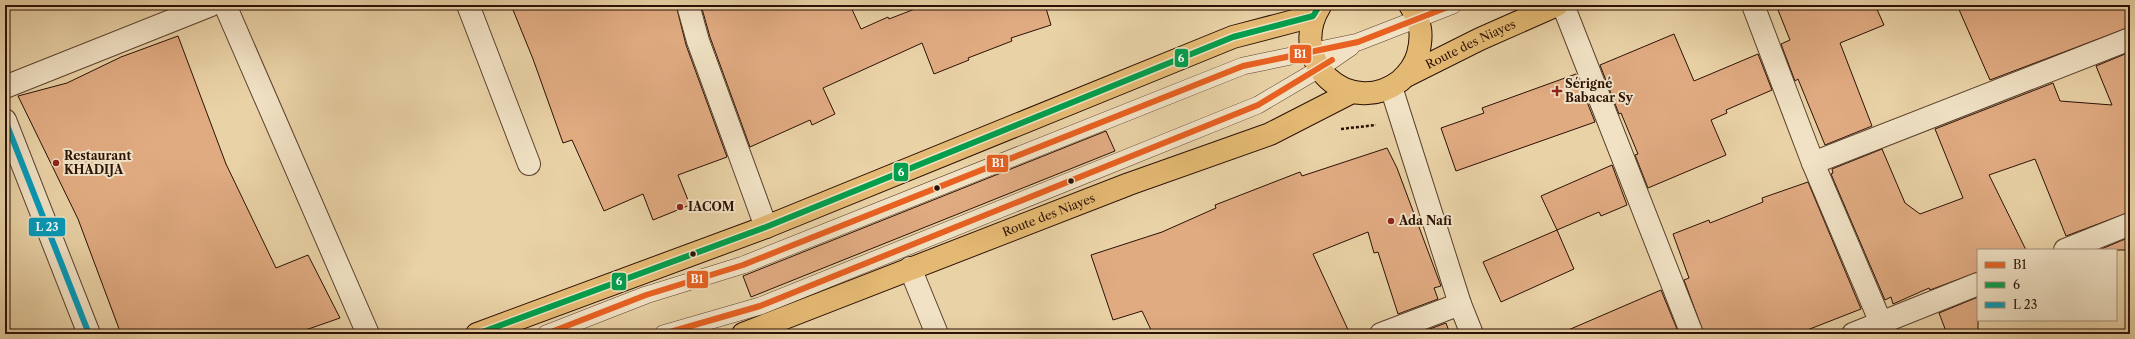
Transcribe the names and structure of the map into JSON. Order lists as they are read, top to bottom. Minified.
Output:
{"streets":{"main road":["Route des Niayes"]},"places":{"health":["Sérigné Babacar Sy"],"other":["Restaurant KHADIJA","IACOM","Ada Nafi"]},"lines":["transit line B1","transit line 6"],"legend":["B1","6","L 23"]}
